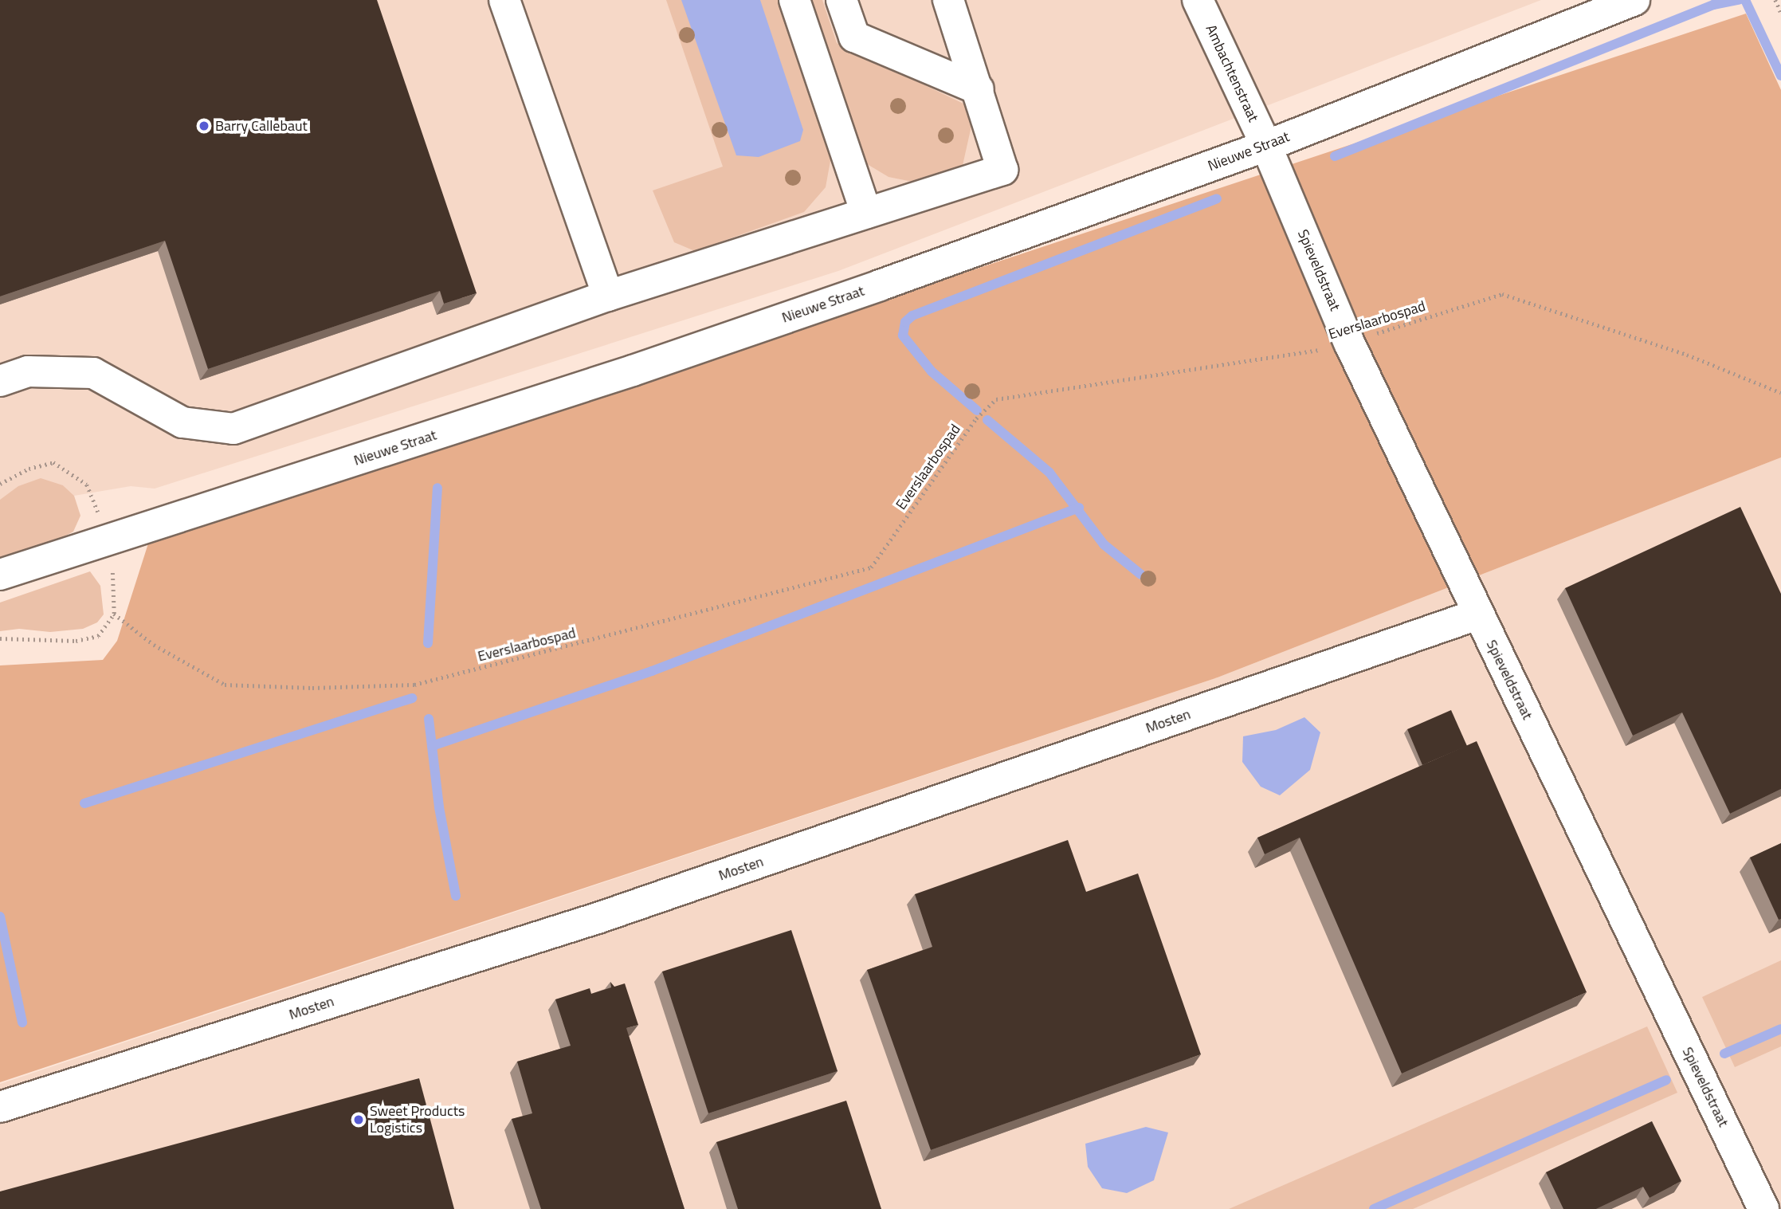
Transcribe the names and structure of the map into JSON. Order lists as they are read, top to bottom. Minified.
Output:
{"streets":{"street":["Ambachtenstraat","Nieuwe Straat","Spieveldstraat","Mosten"],"path":["Everslaarbospad"]},"crossings":[["Ambachtenstraat","Nieuwe Straat"],["Ambachtenstraat","Spieveldstraat"],["Nieuwe Straat","Spieveldstraat"],["Spieveldstraat","Everslaarbospad"],["Spieveldstraat","Mosten"]],"places":["Barry Callebaut","Sweet Products Logistics"]}
